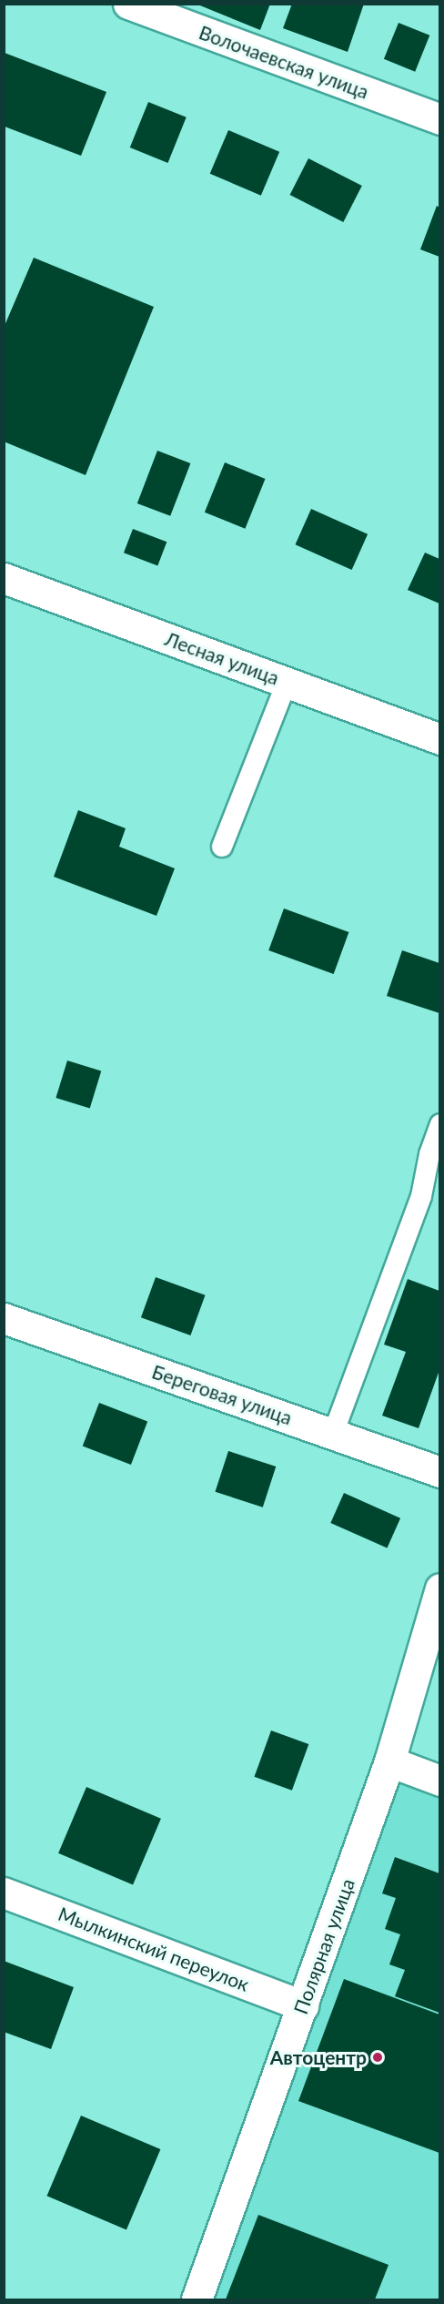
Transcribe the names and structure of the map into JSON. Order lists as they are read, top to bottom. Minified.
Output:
{"streets":{"street":["Волочаевская улица","Лесная улица","Береговая улица","Полярная улица","Мылкинский переулок"]},"crossings":[["Полярная улица","Мылкинский переулок"]],"places":["Автоцентр"]}
